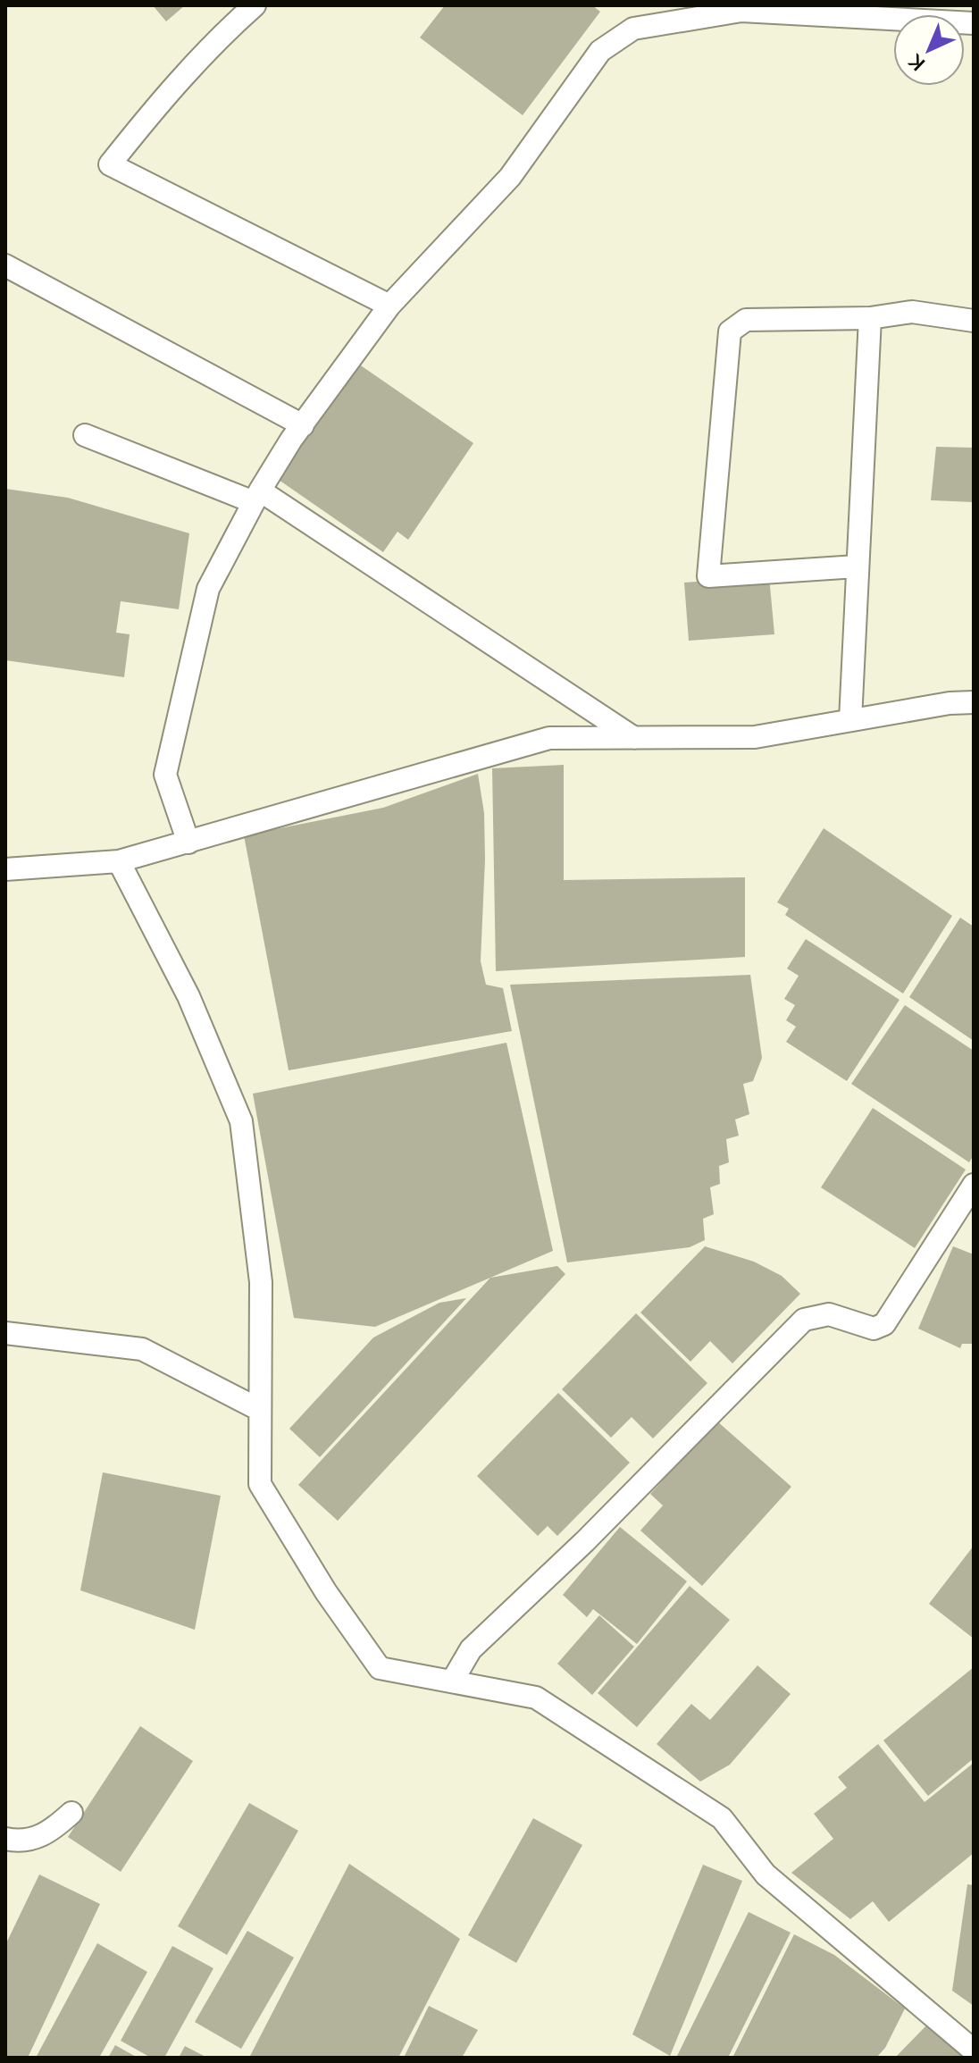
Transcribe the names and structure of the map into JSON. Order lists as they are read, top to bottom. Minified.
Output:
{"north":"bottom left"}
